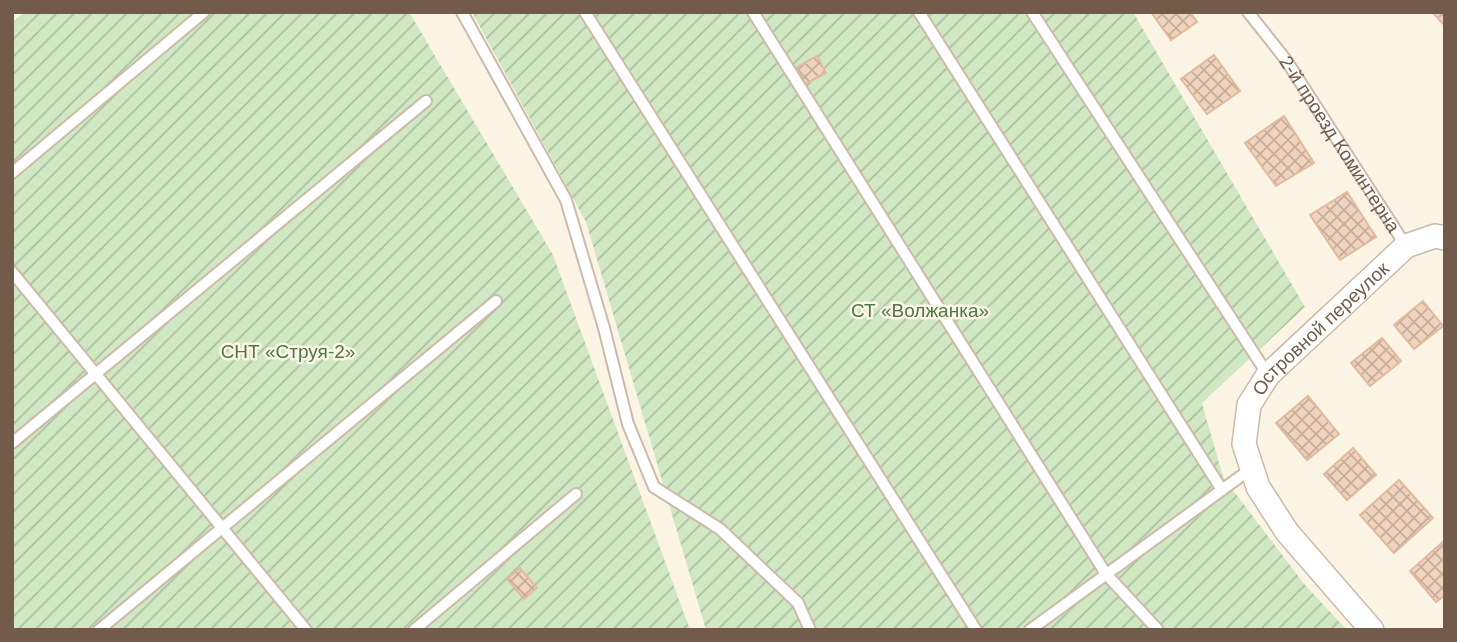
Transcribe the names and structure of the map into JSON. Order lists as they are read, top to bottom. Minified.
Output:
{"streets":{"street":["2-й проезд Коминтерна","Островной переулок"]},"crossings":[["2-й проезд Коминтерна","Островной переулок"]],"parks":["СТ «Волжанка»","СНТ «Струя-2»"]}
